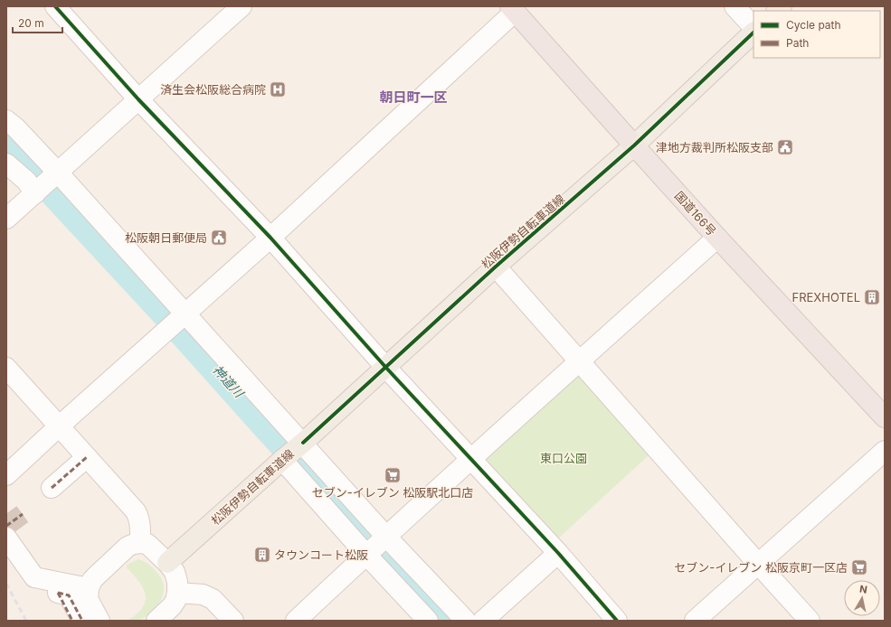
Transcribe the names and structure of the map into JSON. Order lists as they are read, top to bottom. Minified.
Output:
{"streets":{"highway":["国道166号"],"main road":["松阪伊勢自転車道線"]},"crossings":[["国道166号","松阪伊勢自転車道線"]],"districts":["朝日町一区"],"water":["神道川"],"parks":["東口公園"],"places":{"hospital":["済生会松阪総合病院"],"public building":["津地方裁判所松阪支部","松阪朝日郵便局"],"building":["FREXHOTEL","タウンコート松阪"],"supermarket":["セブン-イレブン 松阪駅北口店","セブン-イレブン 松阪京町一区店"]},"legend":["Cycle path","Path"],"scale_bar":"20 m","north":"top"}
